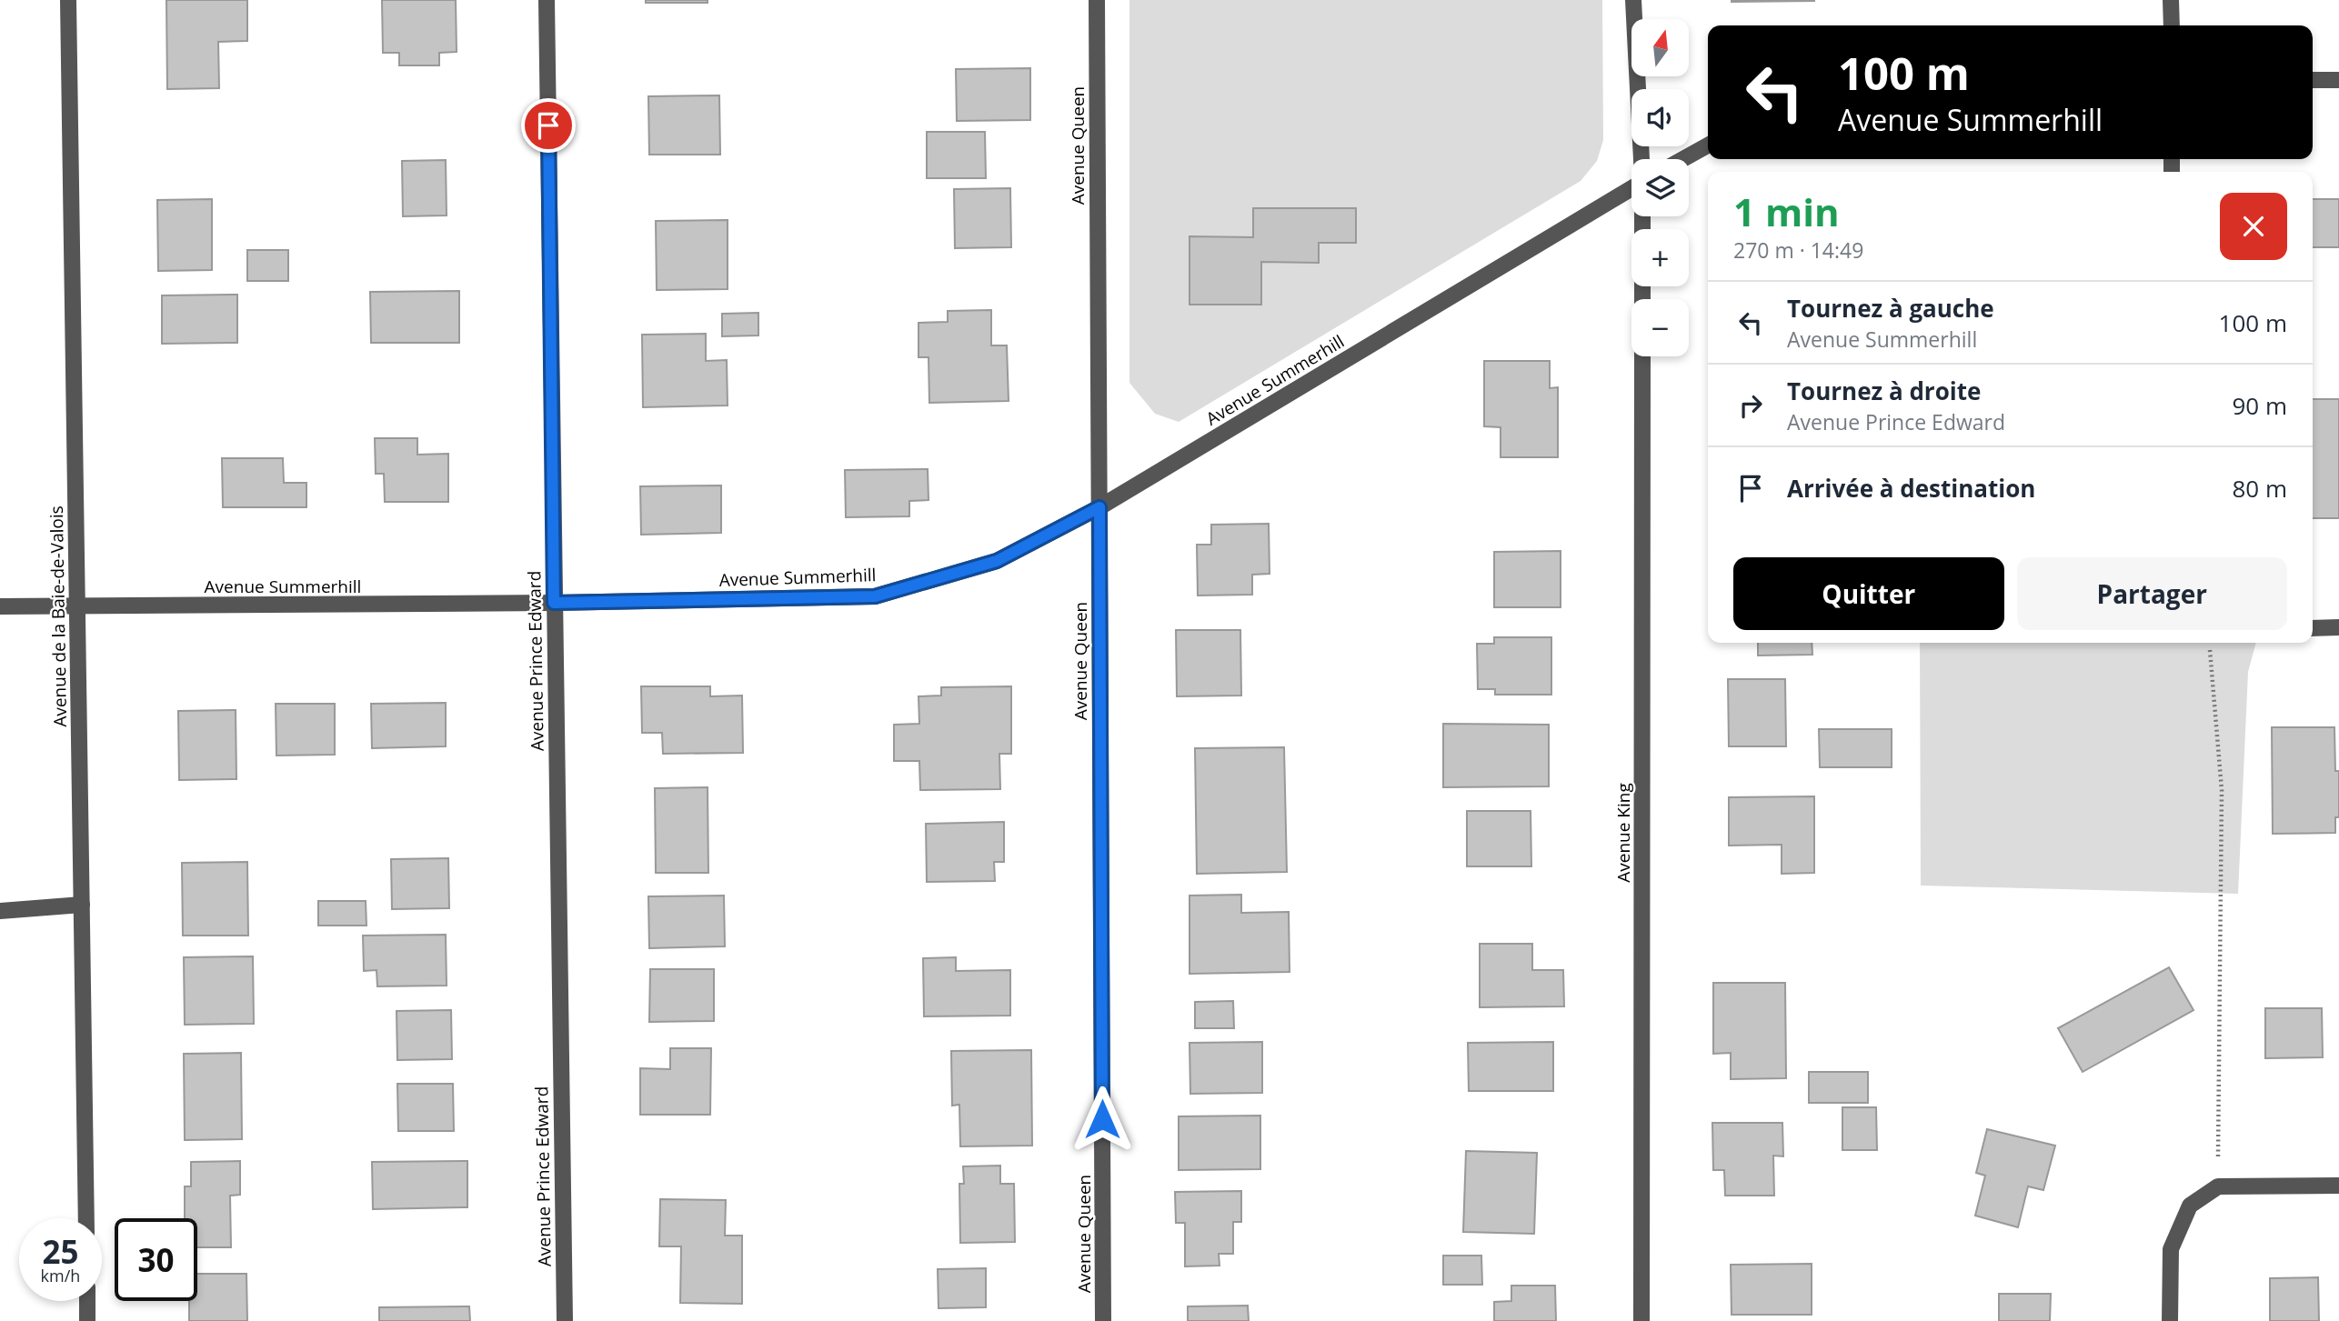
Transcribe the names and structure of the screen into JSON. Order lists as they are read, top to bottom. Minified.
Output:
{"streets":{"street":["Avenue Queen","Avenue Summerhill","Avenue de la Baie-de-Valois","Avenue Prince Edward","Avenue King"]},"crossings":[["Avenue Queen","Avenue Summerhill"],["Avenue Summerhill","Avenue de la Baie-de-Valois"],["Avenue Summerhill","Avenue Prince Edward"]],"north":"top","page":{"map_buttons":["+","−"],"turn":["100 m","Avenue Summerhill"],"heading":["1 min","270 m · 14:49"],"list":[{"name":"Tournez à gauche","note":"Avenue Summerhill","value":"100 m"},{"name":"Tournez à droite","note":"Avenue Prince Edward","value":"90 m"},{"name":"Arrivée à destination","value":"80 m"}],"buttons":["Quitter","Partager"],"speed":"25 km/h","limit":"30"}}
